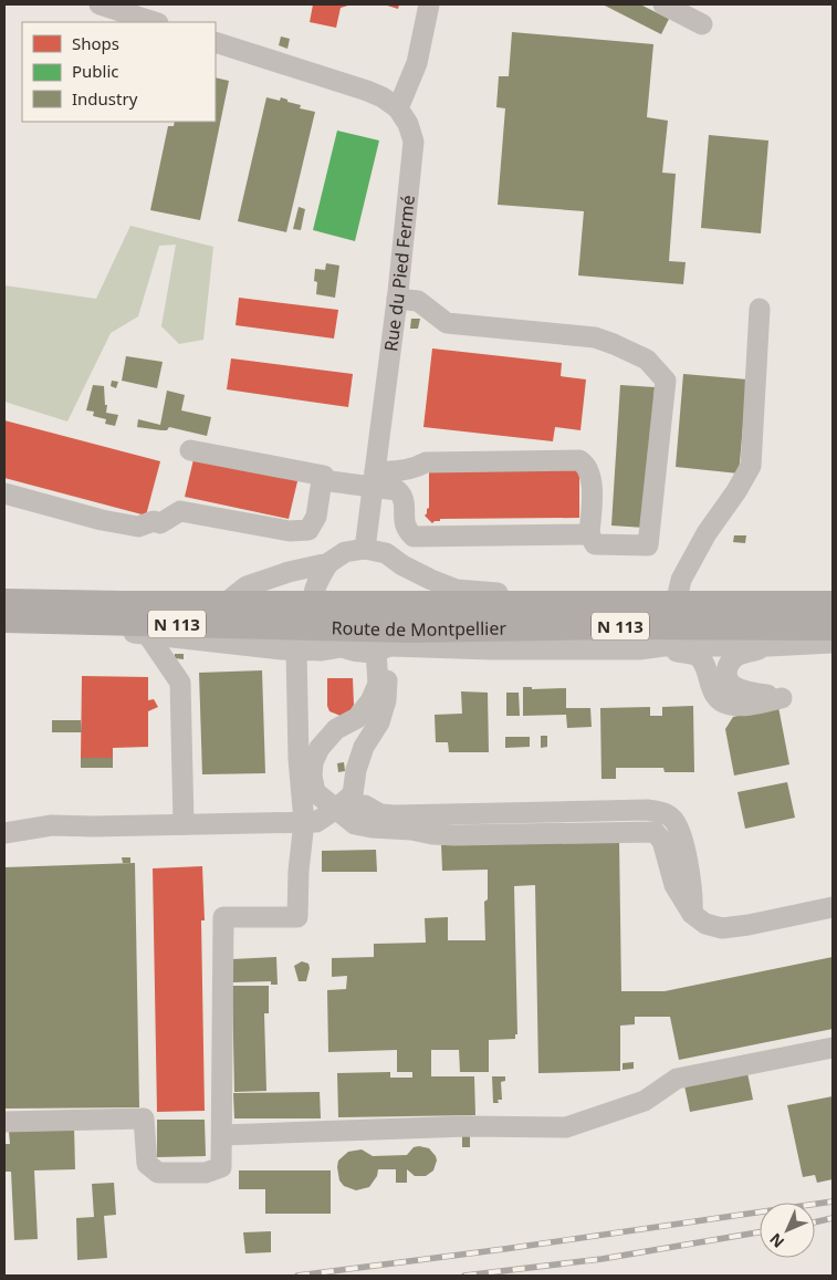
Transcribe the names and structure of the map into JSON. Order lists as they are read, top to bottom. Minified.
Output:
{"streets":{"main road":["N 113","Route de Montpellier"],"street":["Rue du Pied Fermé"]},"legend":["Shops","Public","Industry"],"north":"bottom left"}
